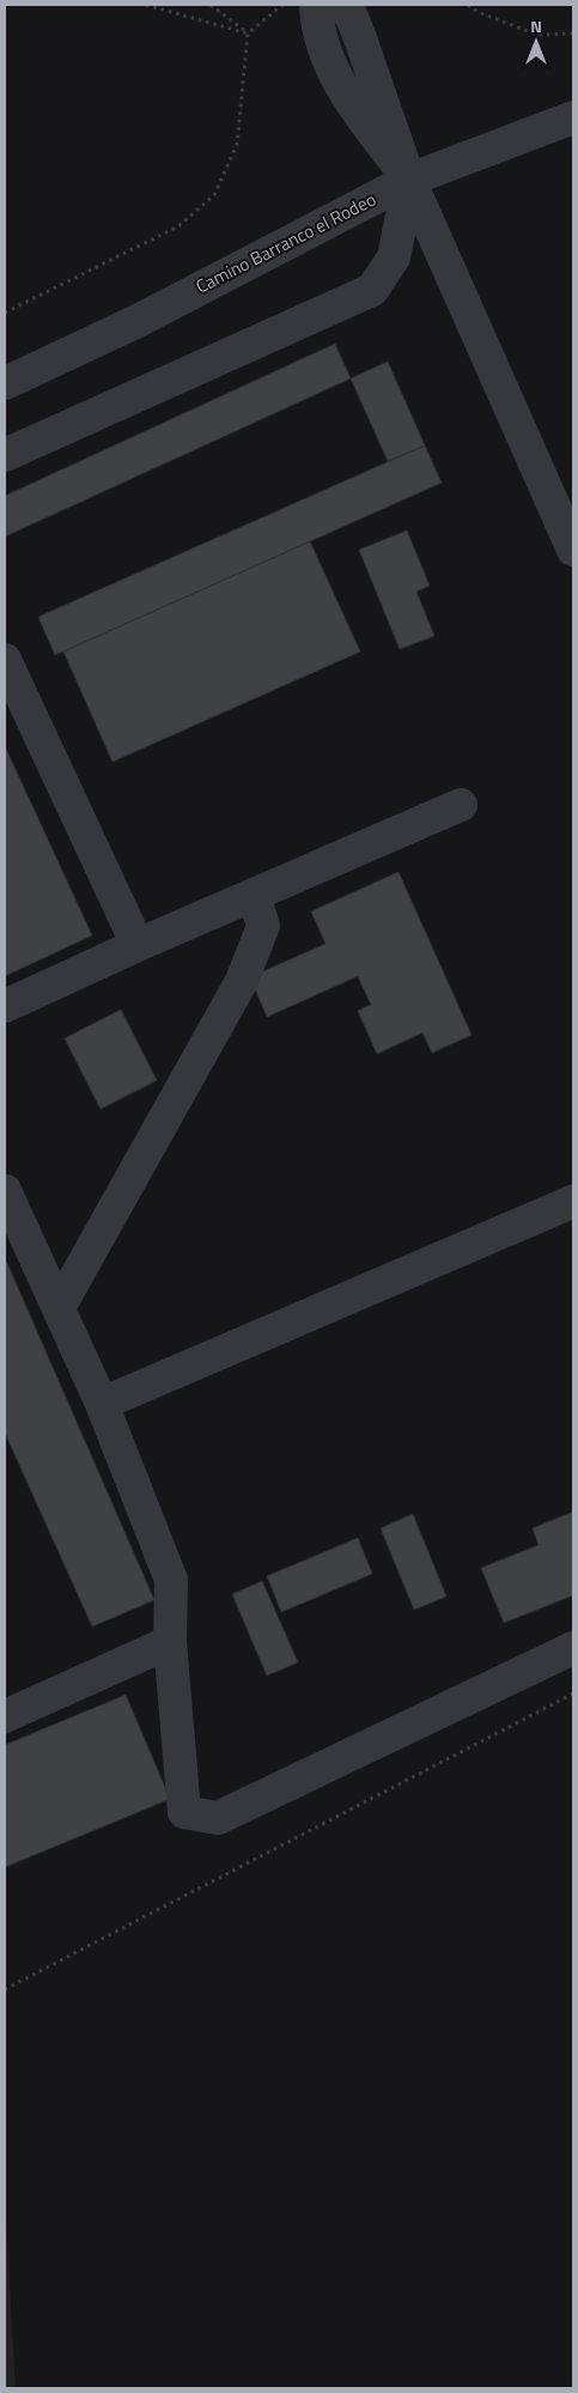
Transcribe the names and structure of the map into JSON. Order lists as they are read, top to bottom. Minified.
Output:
{"streets":{"street":["Camino Barranco el Rodeo"]},"north":"top"}
